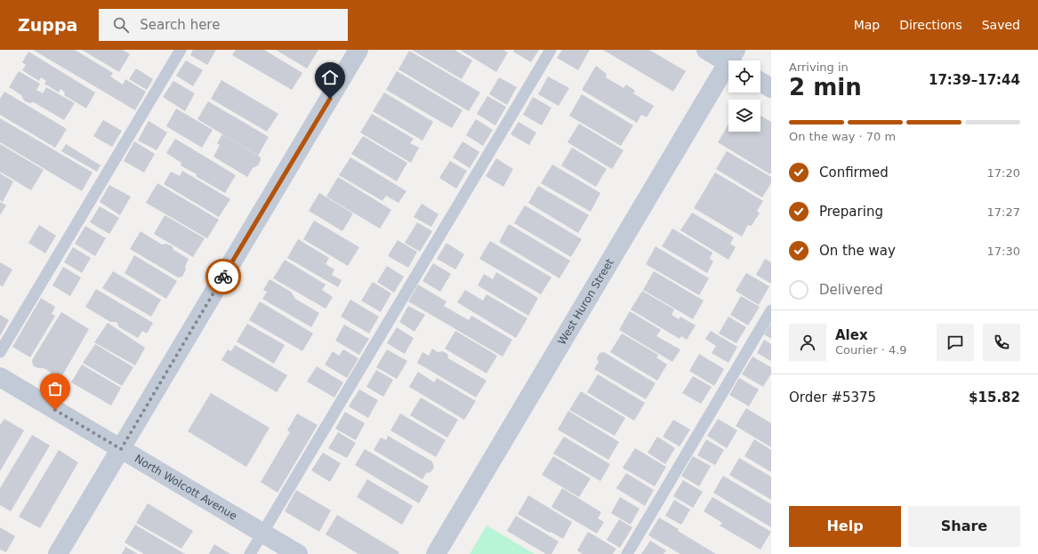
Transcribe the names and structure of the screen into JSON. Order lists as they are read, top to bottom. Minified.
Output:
{"streets":{"street":["West Huron Street","North Wolcott Avenue"]},"page":{"header":"Zuppa","search":"Search here","nav":["Map","Directions","Saved"],"heading":["2 min","Arriving in","17:39–17:44"],"panel":["Alex","Courier · 4.9","Order #5375","$15.82"],"bar":"On the way · 70 m","list":[["Confirmed","17:20"],["Preparing","17:27"],["On the way","17:30"],"Delivered"],"buttons":["Help","Share"]}}
